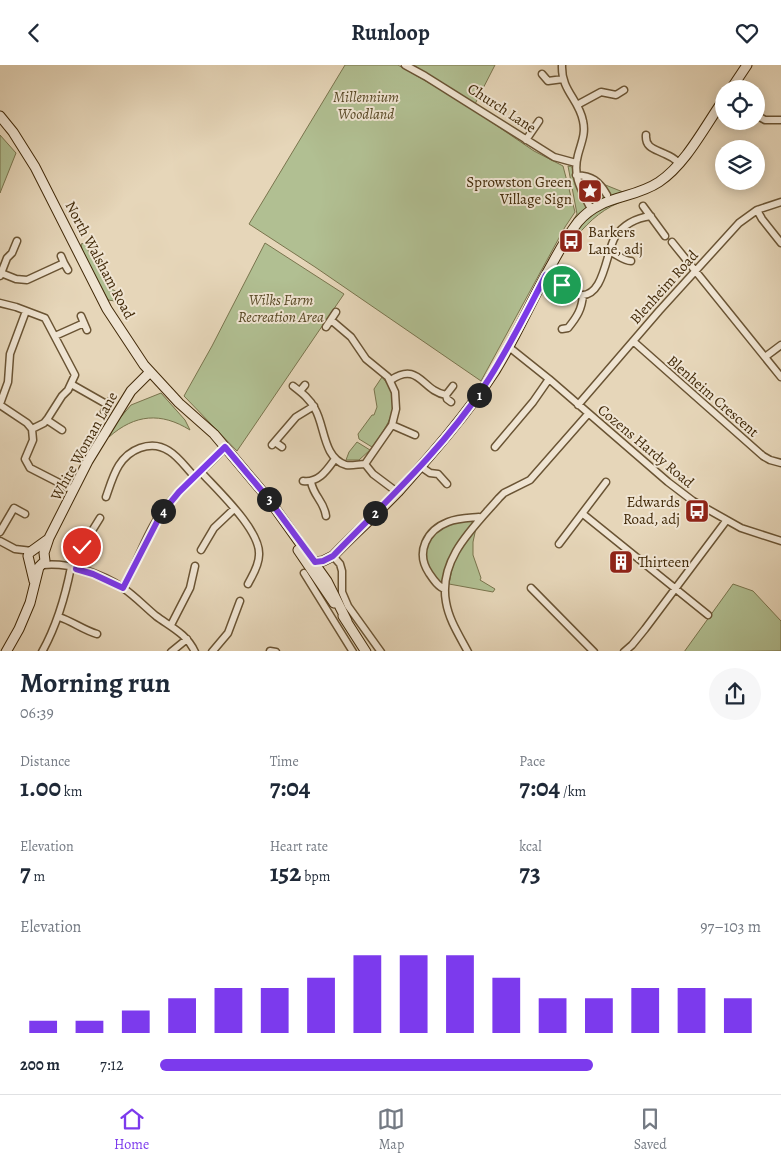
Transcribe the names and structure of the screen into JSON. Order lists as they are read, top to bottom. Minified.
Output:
{"streets":{"street":["Church Lane","North Walsham Road","Blenheim Road","Blenheim Crescent","White Woman Lane","Cozens Hardy Road"]},"crossings":[["North Walsham Road","White Woman Lane"],["Blenheim Road","Blenheim Crescent"],["Blenheim Road","Cozens Hardy Road"]],"parks":["Millennium Woodland","Wilks Farm Recreation Area"],"places":{"place":["Sprowston Green Village Sign"],"bus stop":["Barkers Lane, adj","Edwards Road, adj"],"building":["Thirteen"]},"page":{"header":"Runloop","pins":["1","3","4","2"],"heading":["Morning run","06:39"],"stats":[["Distance","1.00 km"],["Time","7:04"],["Pace","7:04 /km"],["Elevation","7 m"],["Heart rate","152 bpm"],["kcal","73"]],"chart":["Elevation","97–103 m"],"list":[{"name":"200 m","note":"7:12"}],"tabs":["Home","Map","Saved"]}}
